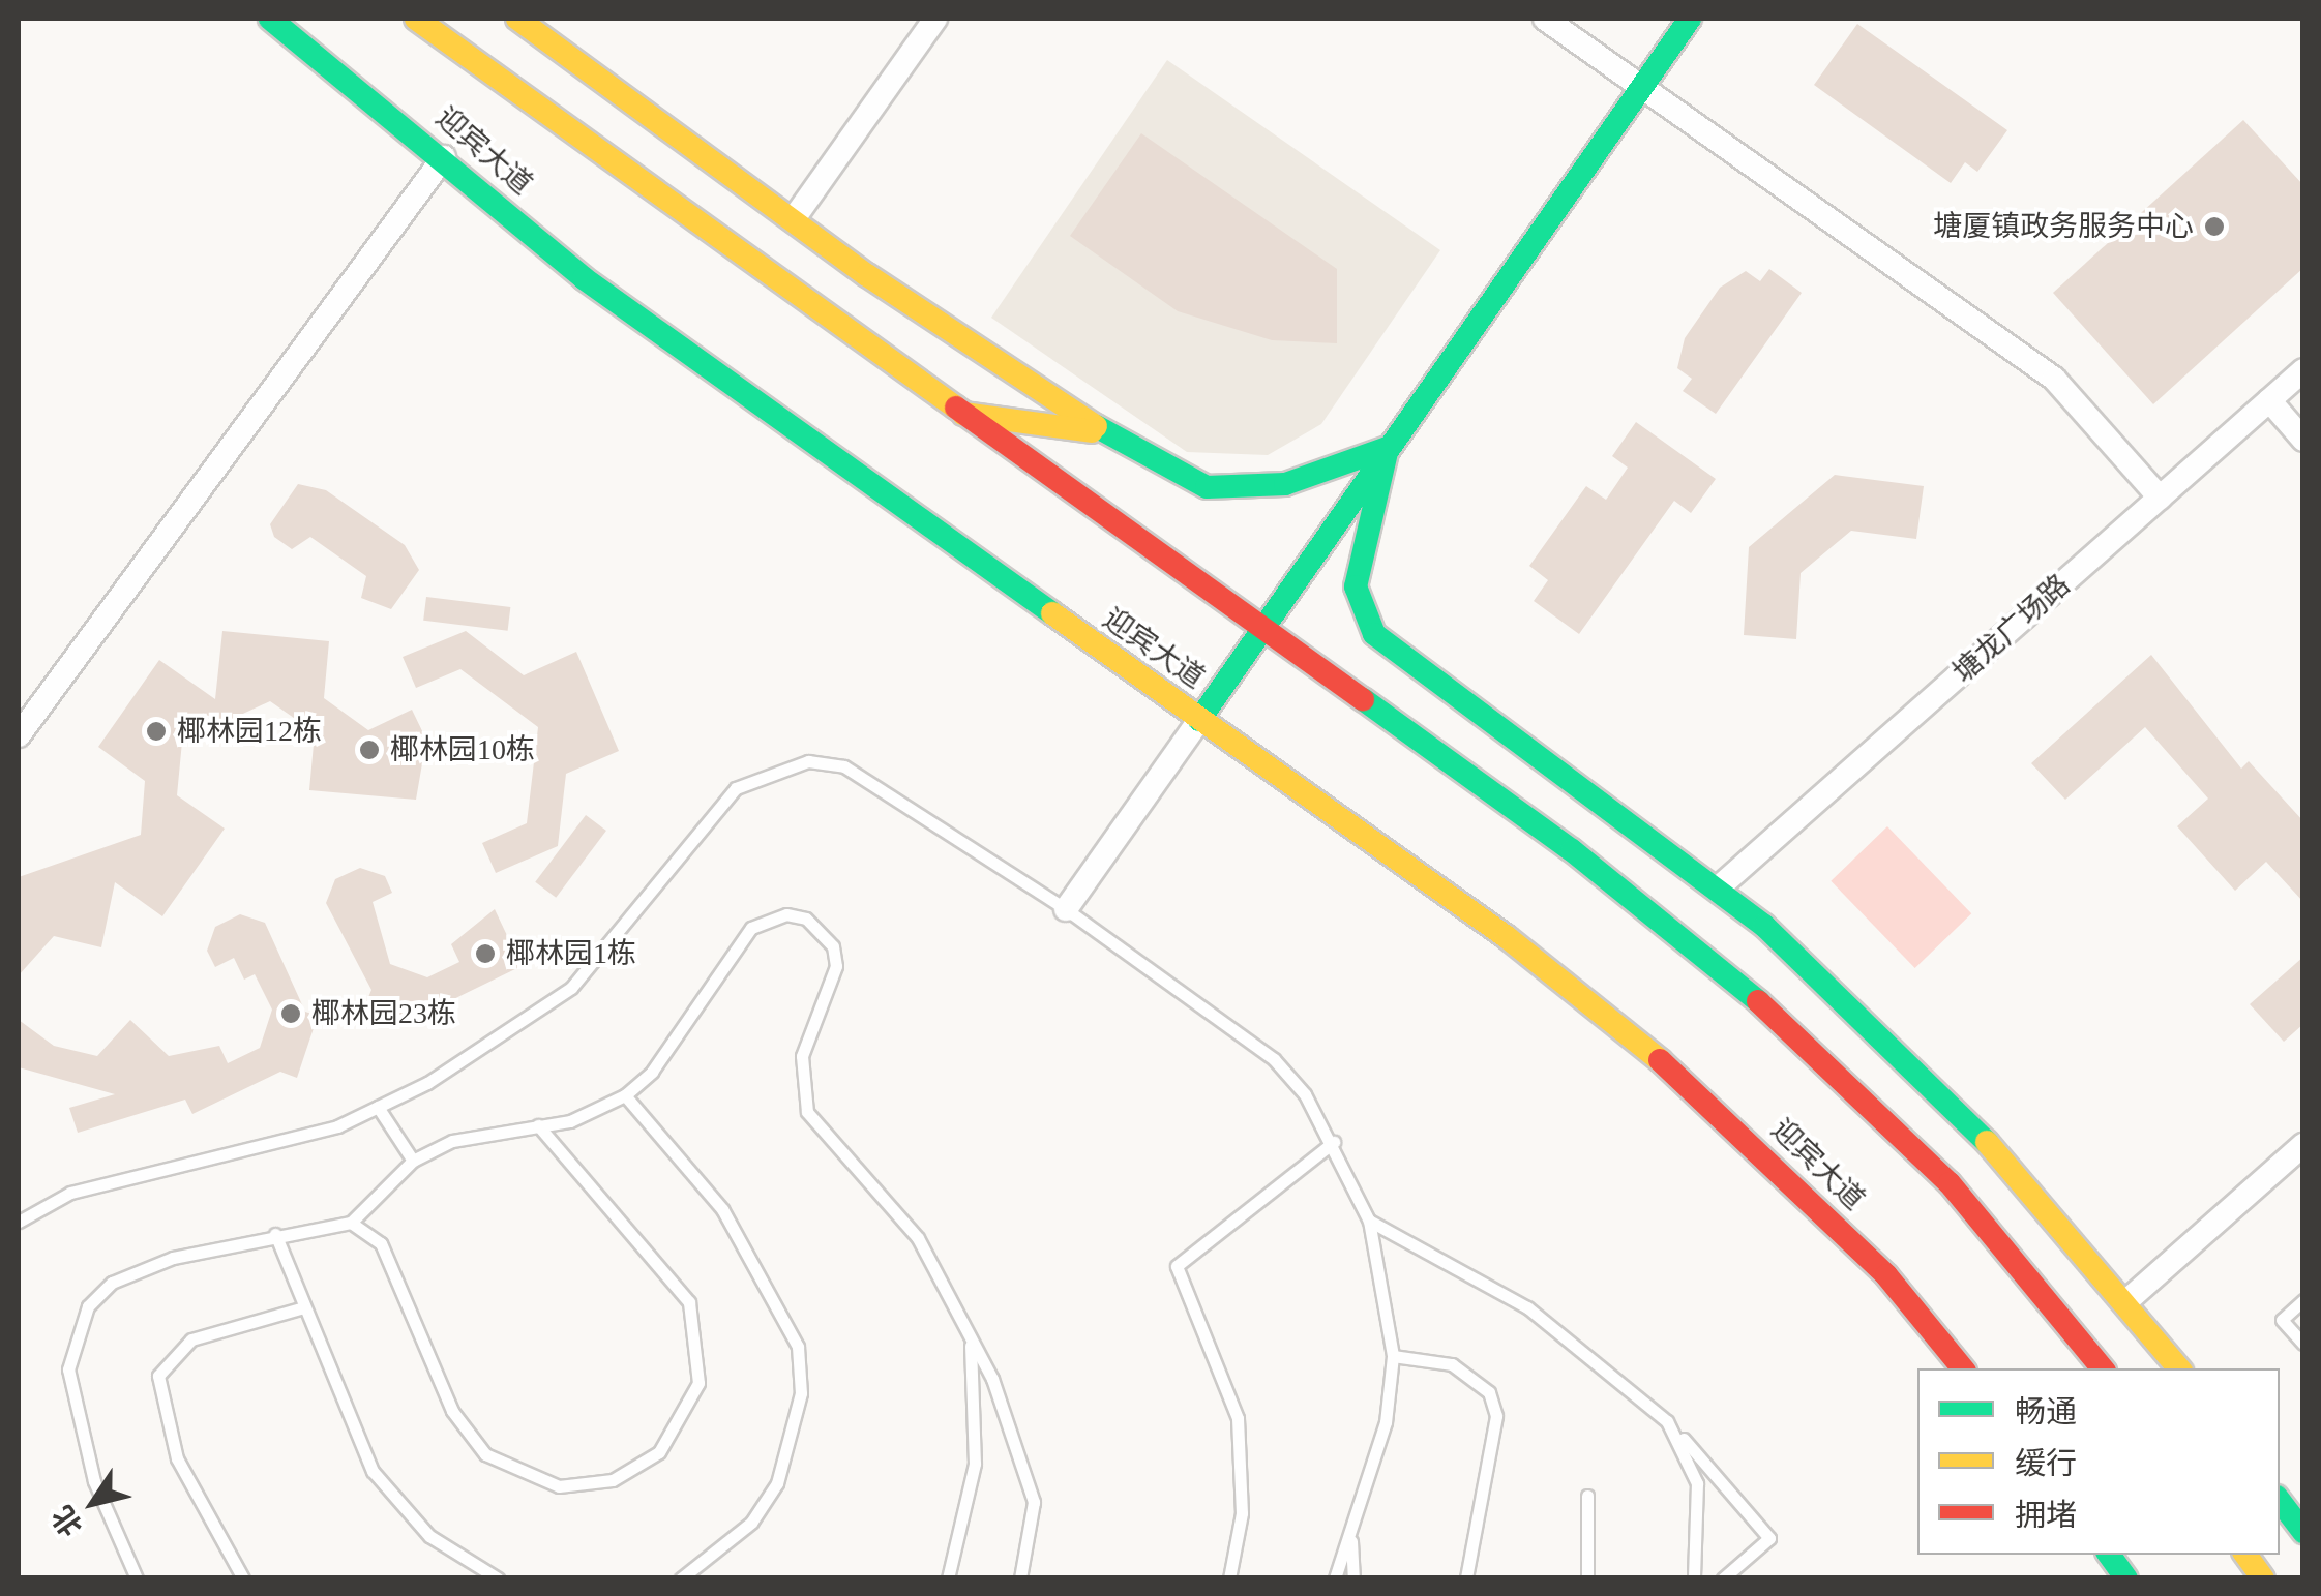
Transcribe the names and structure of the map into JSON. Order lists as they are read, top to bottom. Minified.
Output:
{"streets":{"main road":["迎宾大道"],"street":["塘龙广场路"]},"places":["塘厦镇政务服务中心","椰林园12栋","椰林园10栋","椰林园1栋","椰林园23栋"],"legend":["畅通","缓行","拥堵"],"north":"bottom left"}
